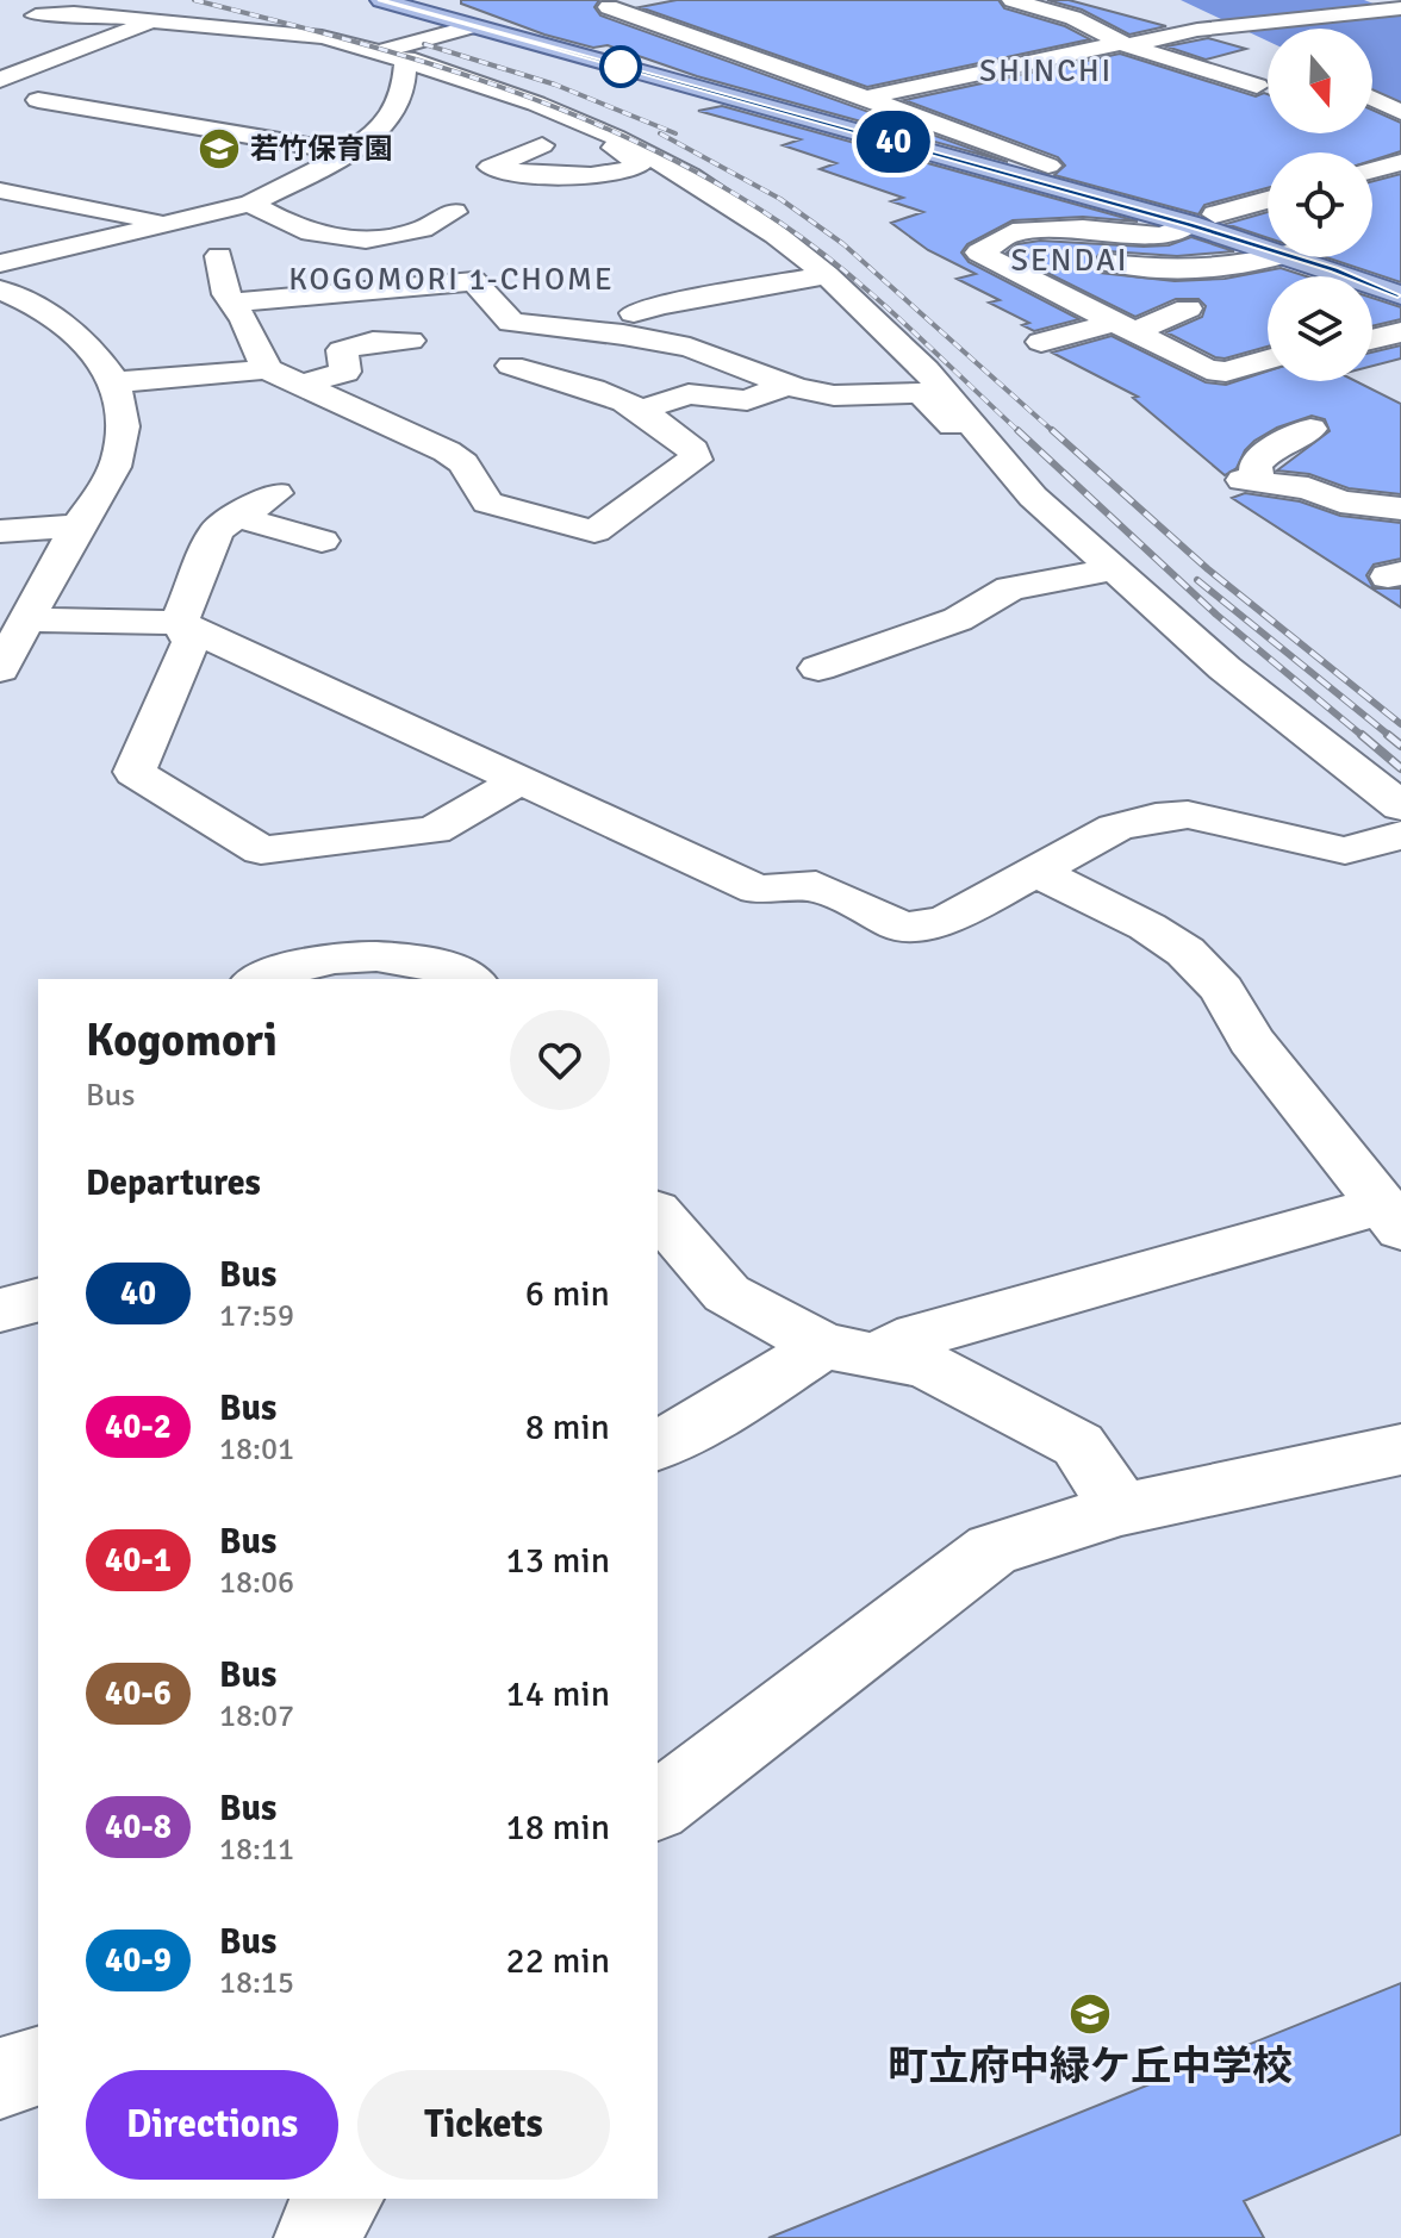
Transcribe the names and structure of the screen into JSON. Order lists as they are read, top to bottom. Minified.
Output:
{"districts":["SHINCHI","SENDAI","KOGOMORI 1-CHOME"],"places":{"school or university":["若竹保育園","町立府中緑ケ丘中学校"]},"lines":["bus line 40"],"north":"bottom","page":{"on_map":"40","heading":[["Kogomori","Bus"],"Departures"],"list":[{"mark":"40","name":"Bus","note":"17:59","value":"6 min"},{"mark":"40-2","name":"Bus","note":"18:01","value":"8 min"},{"mark":"40-1","name":"Bus","note":"18:06","value":"13 min"},{"mark":"40-6","name":"Bus","note":"18:07","value":"14 min"},{"mark":"40-8","name":"Bus","note":"18:11","value":"18 min"},{"mark":"40-9","name":"Bus","note":"18:15","value":"22 min"}],"buttons":["Directions","Tickets"]}}
